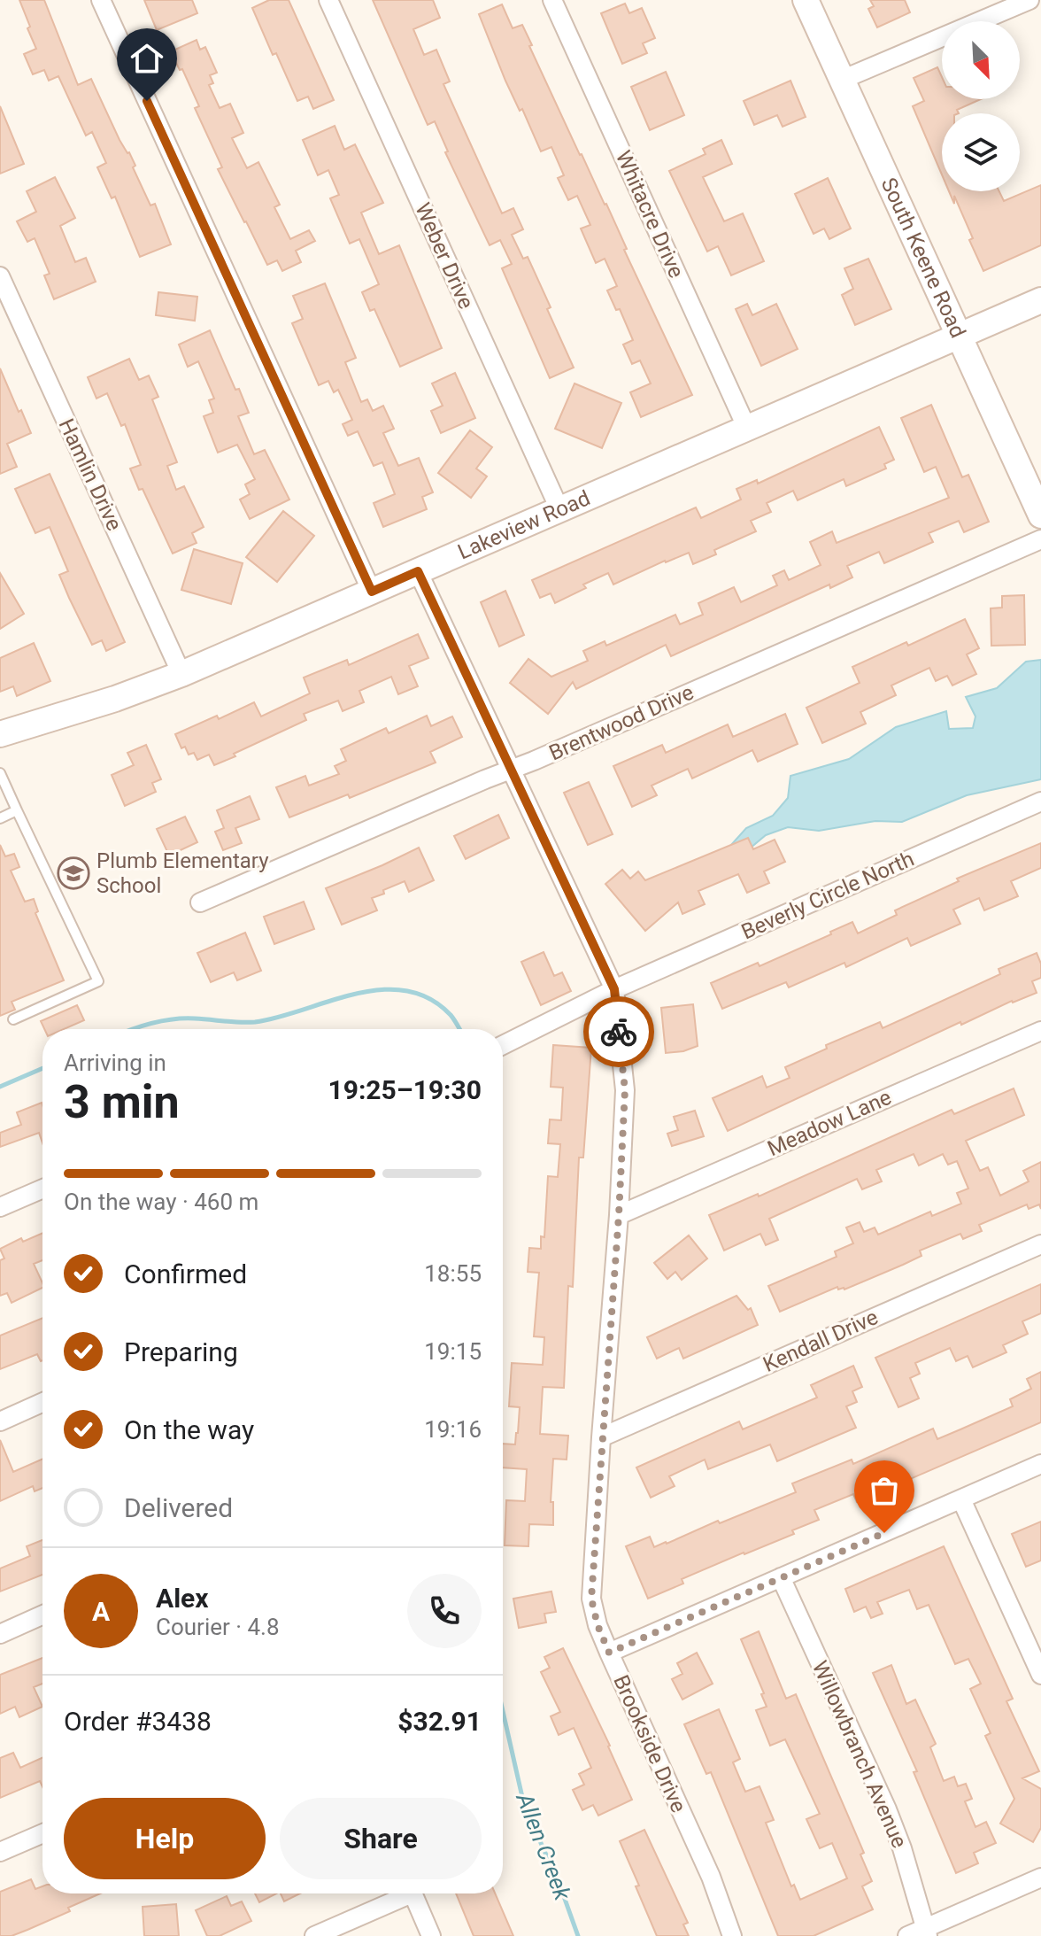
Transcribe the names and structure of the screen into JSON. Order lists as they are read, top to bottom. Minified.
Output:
{"streets":{"street":["Whitacre Drive","Weber Drive","South Keene Road","Hamlin Drive","Lakeview Road","Brentwood Drive","Beverly Circle North","Meadow Lane","Kendall Drive","Brookside Drive","Willowbranch Avenue"]},"crossings":[["Whitacre Drive","Lakeview Road"],["Weber Drive","Lakeview Road"],["South Keene Road","Lakeview Road"],["Hamlin Drive","Lakeview Road"],["Lakeview Road","Brookside Drive"],["Brentwood Drive","Brookside Drive"],["Beverly Circle North","Brookside Drive"],["Meadow Lane","Brookside Drive"],["Kendall Drive","Brookside Drive"]],"water":["Allen Creek"],"places":{"school or university":["Plumb Elementary School"]},"north":"bottom right","page":{"heading":["3 min","Arriving in","19:25–19:30"],"panel":["Alex","Courier · 4.8","Order #3438","$32.91"],"bar":"On the way · 460 m","list":[["Confirmed","18:55"],["Preparing","19:15"],["On the way","19:16"],"Delivered"],"round":"A","buttons":["Help","Share"]}}
